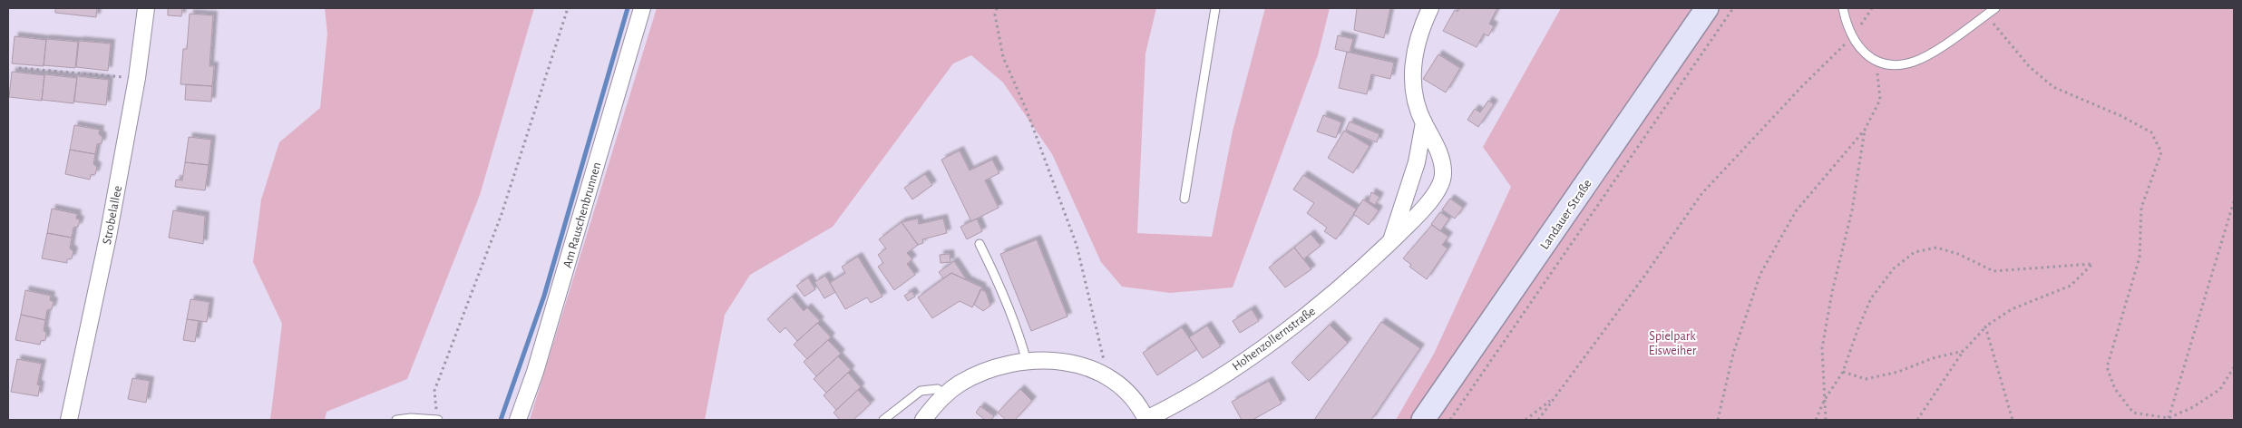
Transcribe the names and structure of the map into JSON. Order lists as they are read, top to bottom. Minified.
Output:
{"streets":{"main road":["Landauer Straße"],"street":["Strobelallee","Am Rauschenbrunnen","Hohenzollernstraße"]},"parks":["Spielpark Eisweiher"]}
